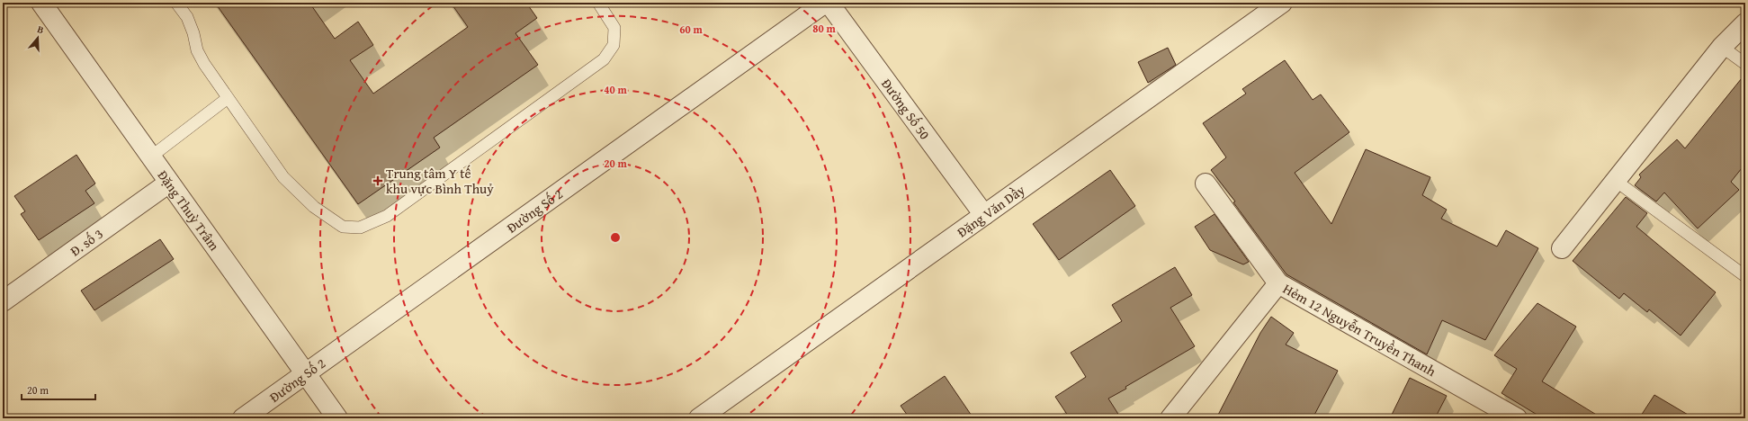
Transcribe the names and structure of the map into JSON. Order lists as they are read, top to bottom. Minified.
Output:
{"streets":{"street":["Đường Số 50","Đặng Thuỳ Trâm","Đặng Văn Dầy","Đường Số 2","Đ. số 3","Hẻm 12 Nguyễn Truyền Thanh"]},"crossings":[["Đường Số 50","Đặng Văn Dầy"],["Đặng Thuỳ Trâm","Đường Số 2"],["Đặng Thuỳ Trâm","Đ. số 3"]],"places":{"health":["Trung tâm Y tế khu vực Bình Thuỷ"]},"scale_bar":"20 m","north":"top","rings":["80 m","60 m","40 m","20 m"]}
